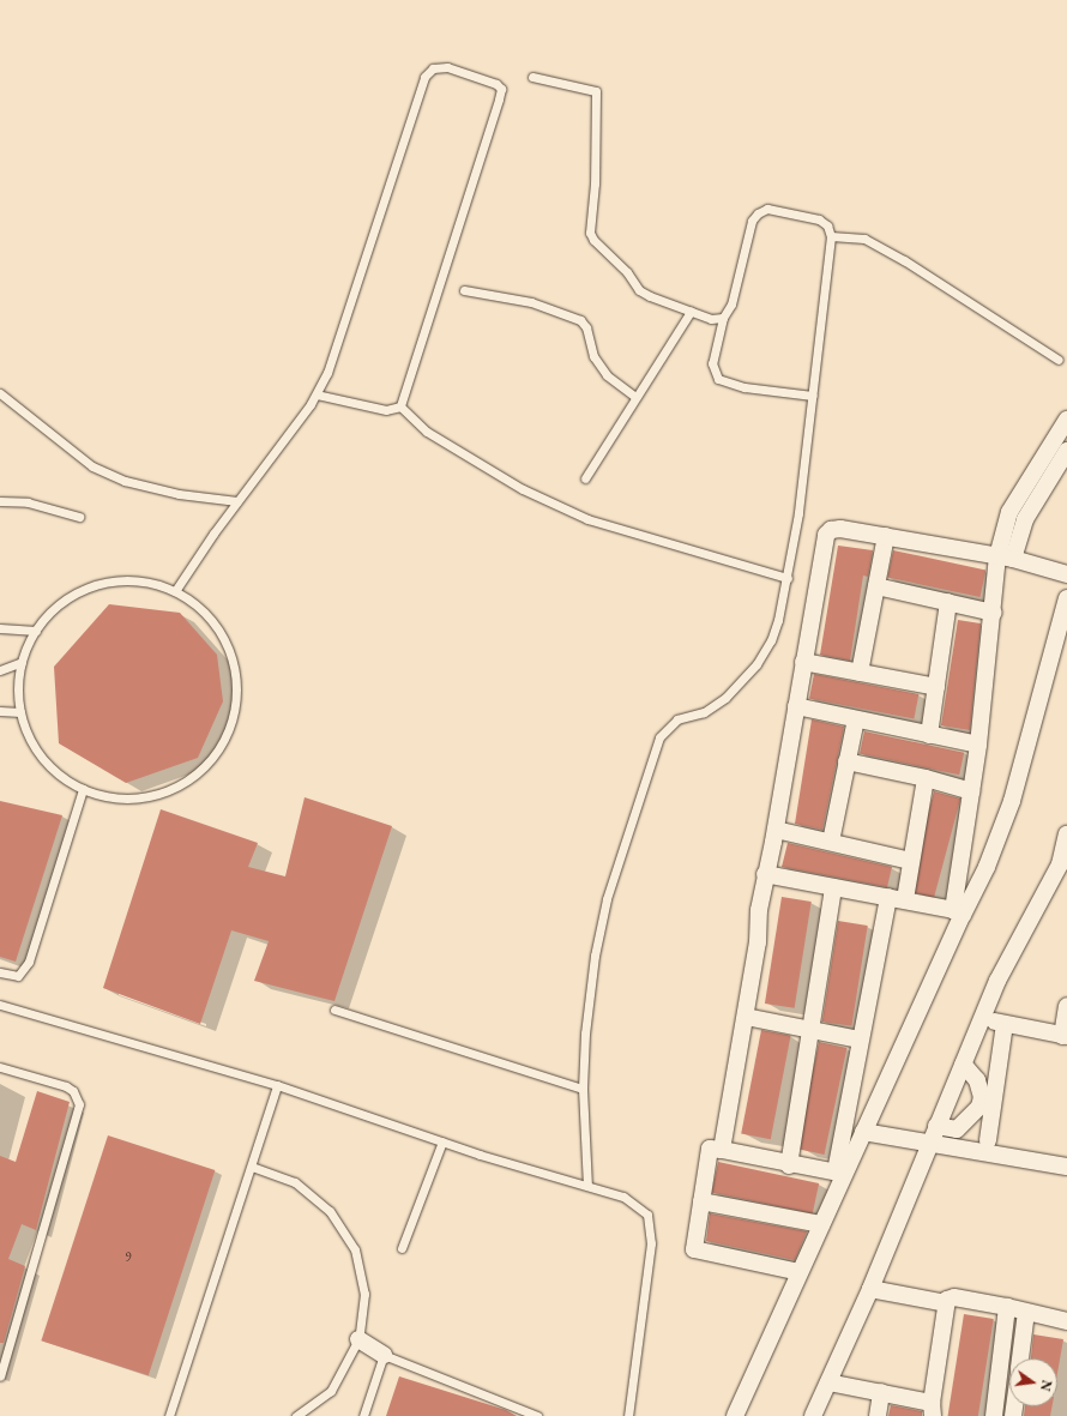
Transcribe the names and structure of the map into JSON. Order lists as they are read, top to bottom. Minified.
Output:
{"house_numbers":["9"],"north":"right"}
